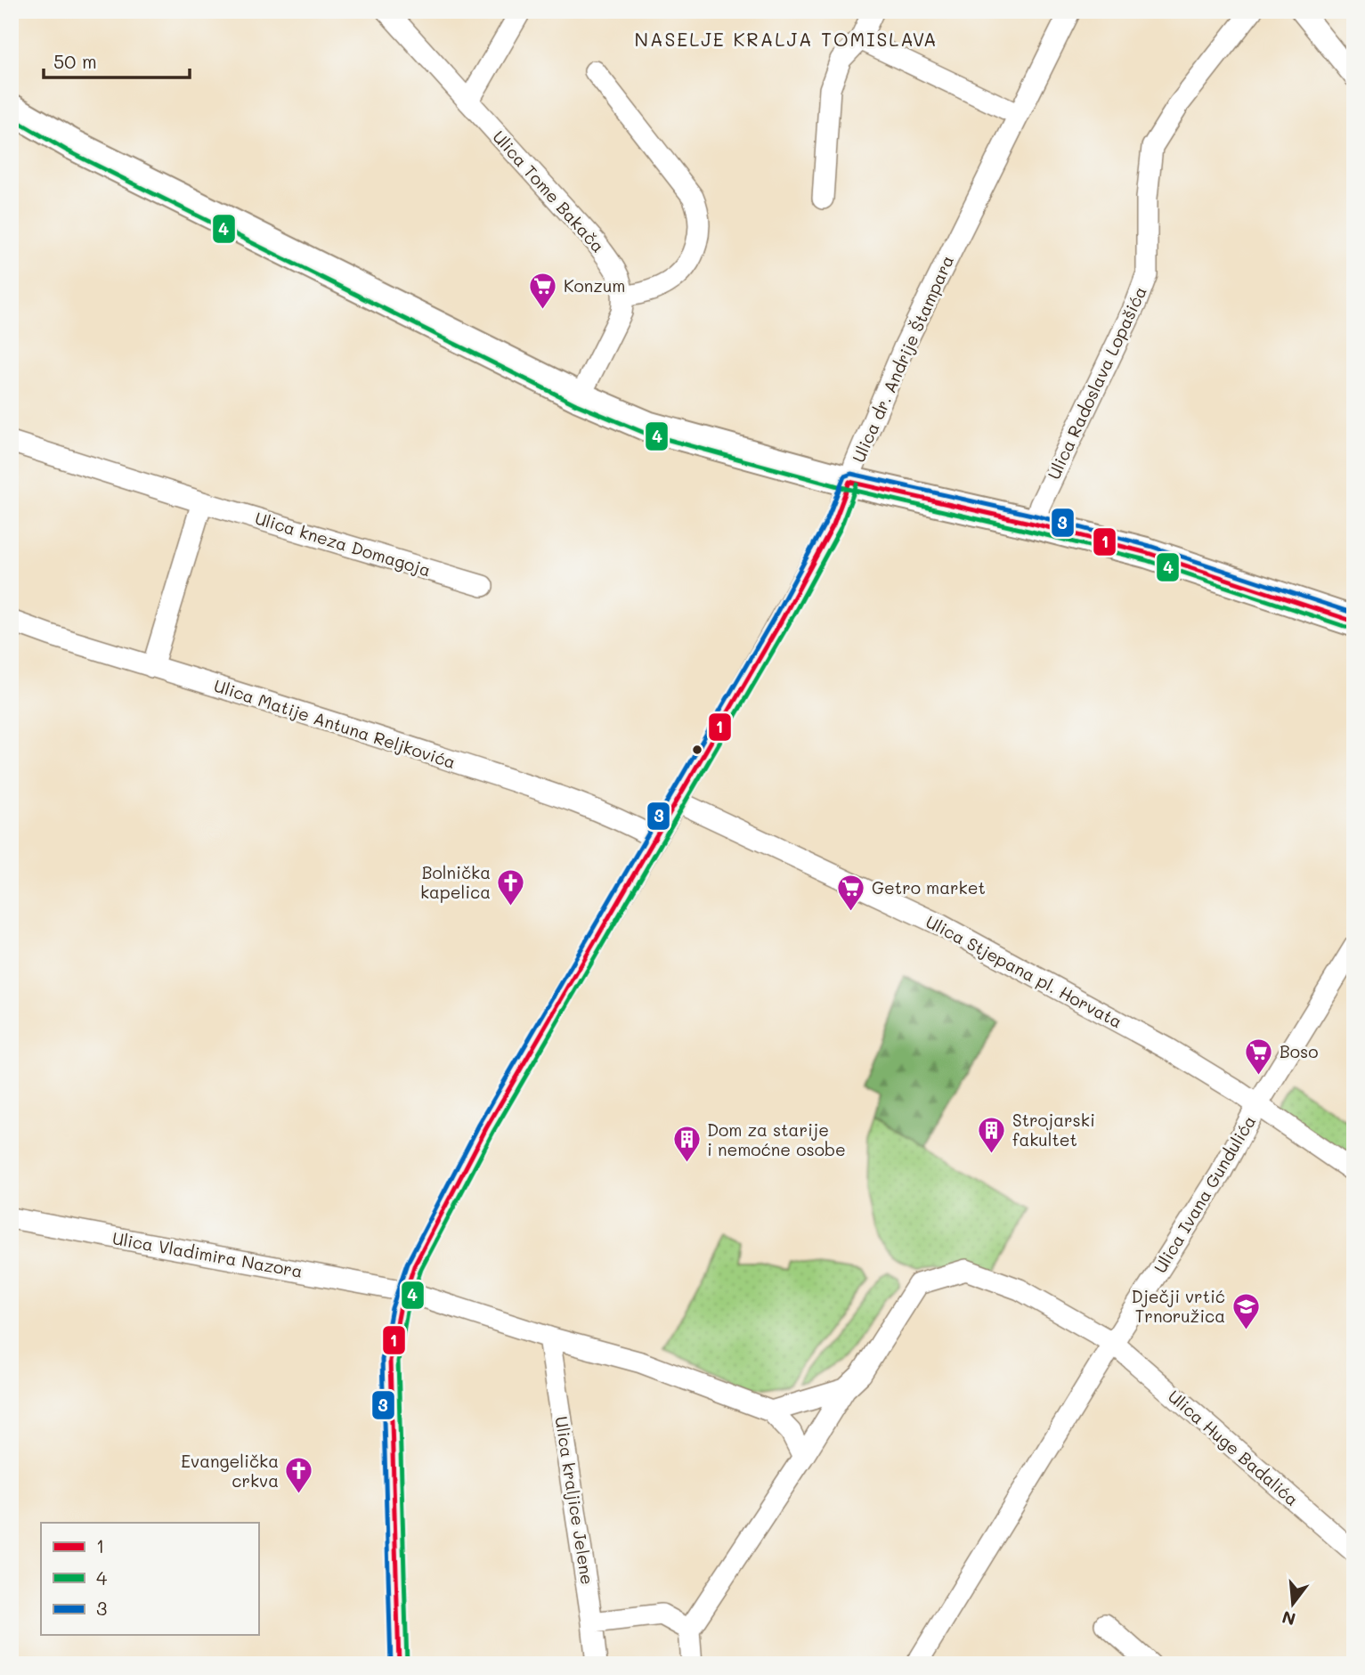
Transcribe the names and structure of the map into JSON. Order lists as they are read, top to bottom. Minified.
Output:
{"streets":{"street":["Ulica Tome Bakača","Ulica dr. Andrije Štampara","Ulica Radoslava Lopašića","Ulica kneza Domagoja","Ulica Matije Antuna Reljkovića","Ulica Stjepana pl. Horvata","Ulica Ivana Gundulića","Ulica Vladimira Nazora","Ulica Huge Badalića","Ulica kraljice Jelene"]},"crossings":[["Ulica dr. Andrije Štampara","Ulica Matije Antuna Reljkovića"],["Ulica dr. Andrije Štampara","Ulica Stjepana pl. Horvata"],["Ulica dr. Andrije Štampara","Ulica Vladimira Nazora"],["Ulica Stjepana pl. Horvata","Ulica Ivana Gundulića"],["Ulica Ivana Gundulića","Ulica Huge Badalića"]],"districts":["NASELJE KRALJA TOMISLAVA"],"places":{"supermarket":["Konzum","Getro market","Boso"],"church":["Bolnička kapelica","Evangelička crkva"],"building":["Strojarski fakultet","Dom za starije i nemoćne osobe"],"school or university":["Dječji vrtić Trnoružica"]},"lines":["transit line 4","transit line 3","transit line 1"],"legend":["1","4","3"],"scale_bar":"50 m","north":"bottom"}
